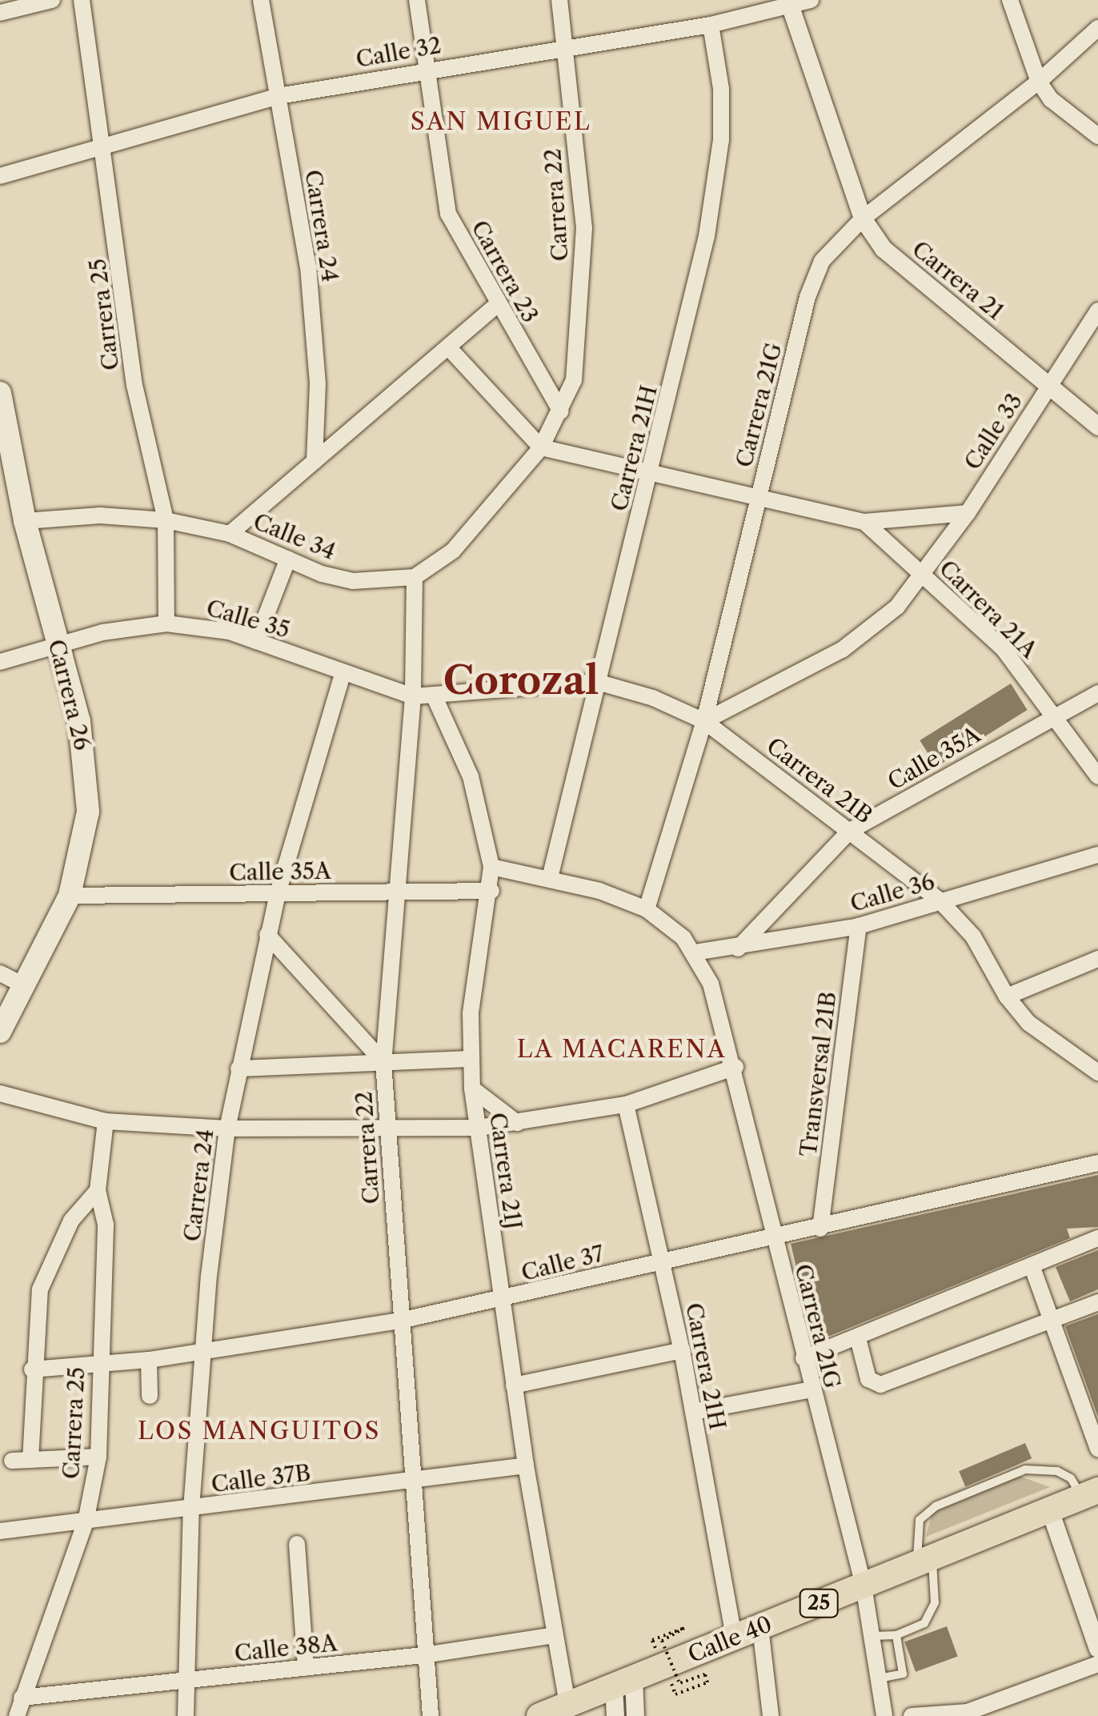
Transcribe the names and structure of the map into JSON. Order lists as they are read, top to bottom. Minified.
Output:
{"streets":{"highway":["25","Calle 40"],"main road":["Carrera 26"],"street":["Calle 32","Carrera 22","Carrera 24","Carrera 23","Carrera 21","Carrera 25","Carrera 21G","Calle 33","Carrera 21H","Calle 34","Carrera 21A","Calle 35","Calle 35A","Carrera 21B","Calle 36","Transversal 21B","Carrera 21J","Calle 37","Calle 37B","Calle 38A"]},"crossings":[["Calle 32","Carrera 22"],["Calle 32","Carrera 24"],["Calle 32","Carrera 23"],["Calle 32","Carrera 21"],["Calle 32","Carrera 25"],["Calle 32","Carrera 21H"],["Carrera 22","Carrera 23"],["Carrera 22","Calle 34"],["Carrera 22","Carrera 21A"],["Carrera 22","Calle 35"],["Carrera 22","Calle 35A"],["Carrera 22","Calle 37"],["Carrera 22","Calle 37B"],["Carrera 22","Calle 38A"],["Carrera 24","Calle 35"],["Carrera 24","Calle 35A"],["Carrera 24","Calle 37"],["Carrera 24","Calle 37B"],["Carrera 24","Calle 38A"],["Carrera 21","Carrera 21G"],["Carrera 21","Calle 33"],["Carrera 25","Calle 34"],["Carrera 25","Calle 35"],["Carrera 25","Calle 37"],["Carrera 25","Calle 37B"],["Carrera 25","Calle 38A"],["Carrera 21G","Calle 33"],["Carrera 21G","Carrera 21A"],["Carrera 21G","Carrera 21B"],["Carrera 21G","Calle 36"],["Carrera 21G","Calle 37"],["Carrera 21G","Calle 40"],["Calle 33","Carrera 21A"],["Calle 33","Carrera 21B"],["Carrera 21H","Carrera 21A"],["Carrera 21H","Carrera 21B"],["Carrera 21H","Calle 37"],["Carrera 21H","Calle 40"],["Calle 34","Carrera 26"],["Carrera 21A","Calle 35A"],["Calle 35","Carrera 26"],["Calle 35","Carrera 21B"],["Calle 35","Carrera 21J"],["Carrera 26","Calle 35A"],["Calle 35A","Carrera 21B"],["Calle 35A","Calle 36"],["Calle 35A","Carrera 21J"],["Carrera 21B","Calle 36"],["Carrera 21B","Carrera 21J"],["Calle 36","Transversal 21B"],["Transversal 21B","Calle 37"],["Carrera 21J","Calle 37"],["Carrera 21J","Calle 37B"],["Carrera 21J","Calle 40"],["Carrera 21J","Calle 38A"]],"districts":["SAN MIGUEL","Corozal","LA MACARENA","LOS MANGUITOS"]}
